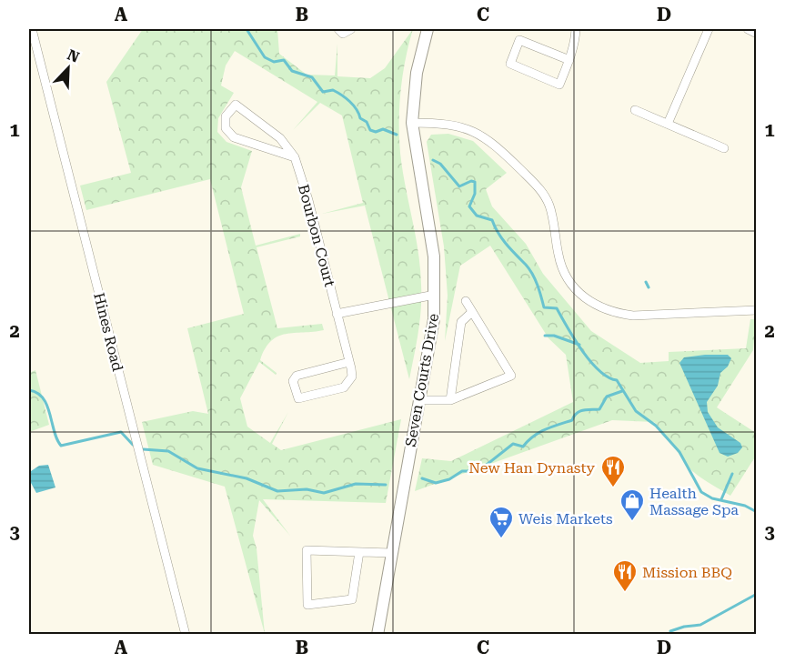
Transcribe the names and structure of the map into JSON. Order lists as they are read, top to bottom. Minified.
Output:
{"streets":{"street":["Bourbon Court","Hines Road","Seven Courts Drive"]},"places":{"restaurant":["New Han Dynasty","Mission BBQ"],"shop":["Health Massage Spa"],"supermarket":["Weis Markets"]},"north":"top right","grid":{"columns":["A","B","C","D"],"rows":["1","2","3"]}}
